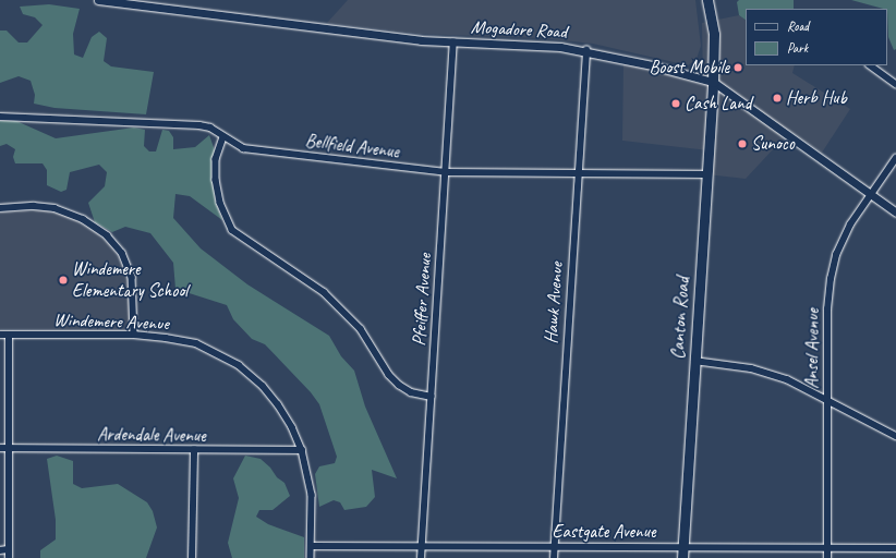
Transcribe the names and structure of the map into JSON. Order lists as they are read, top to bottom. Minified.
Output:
{"streets":{"main road":["Canton Road"],"street":["Mogadore Road","Bellfield Avenue","Pfeiffer Avenue","Hawk Avenue","Windemere Avenue","Ansel Avenue","Ardendale Avenue","Eastgate Avenue"]},"crossings":[["Mogadore Road","Pfeiffer Avenue"],["Mogadore Road","Hawk Avenue"],["Mogadore Road","Canton Road"],["Mogadore Road","Ansel Avenue"],["Bellfield Avenue","Pfeiffer Avenue"],["Bellfield Avenue","Hawk Avenue"],["Bellfield Avenue","Canton Road"],["Pfeiffer Avenue","Eastgate Avenue"],["Hawk Avenue","Eastgate Avenue"],["Canton Road","Eastgate Avenue"],["Windemere Avenue","Ardendale Avenue"],["Windemere Avenue","Eastgate Avenue"],["Ansel Avenue","Eastgate Avenue"]],"places":["Boost Mobile","Herb Hub","Cash Land","Sunoco","Windemere Elementary School"],"legend":["Road","Park"]}
